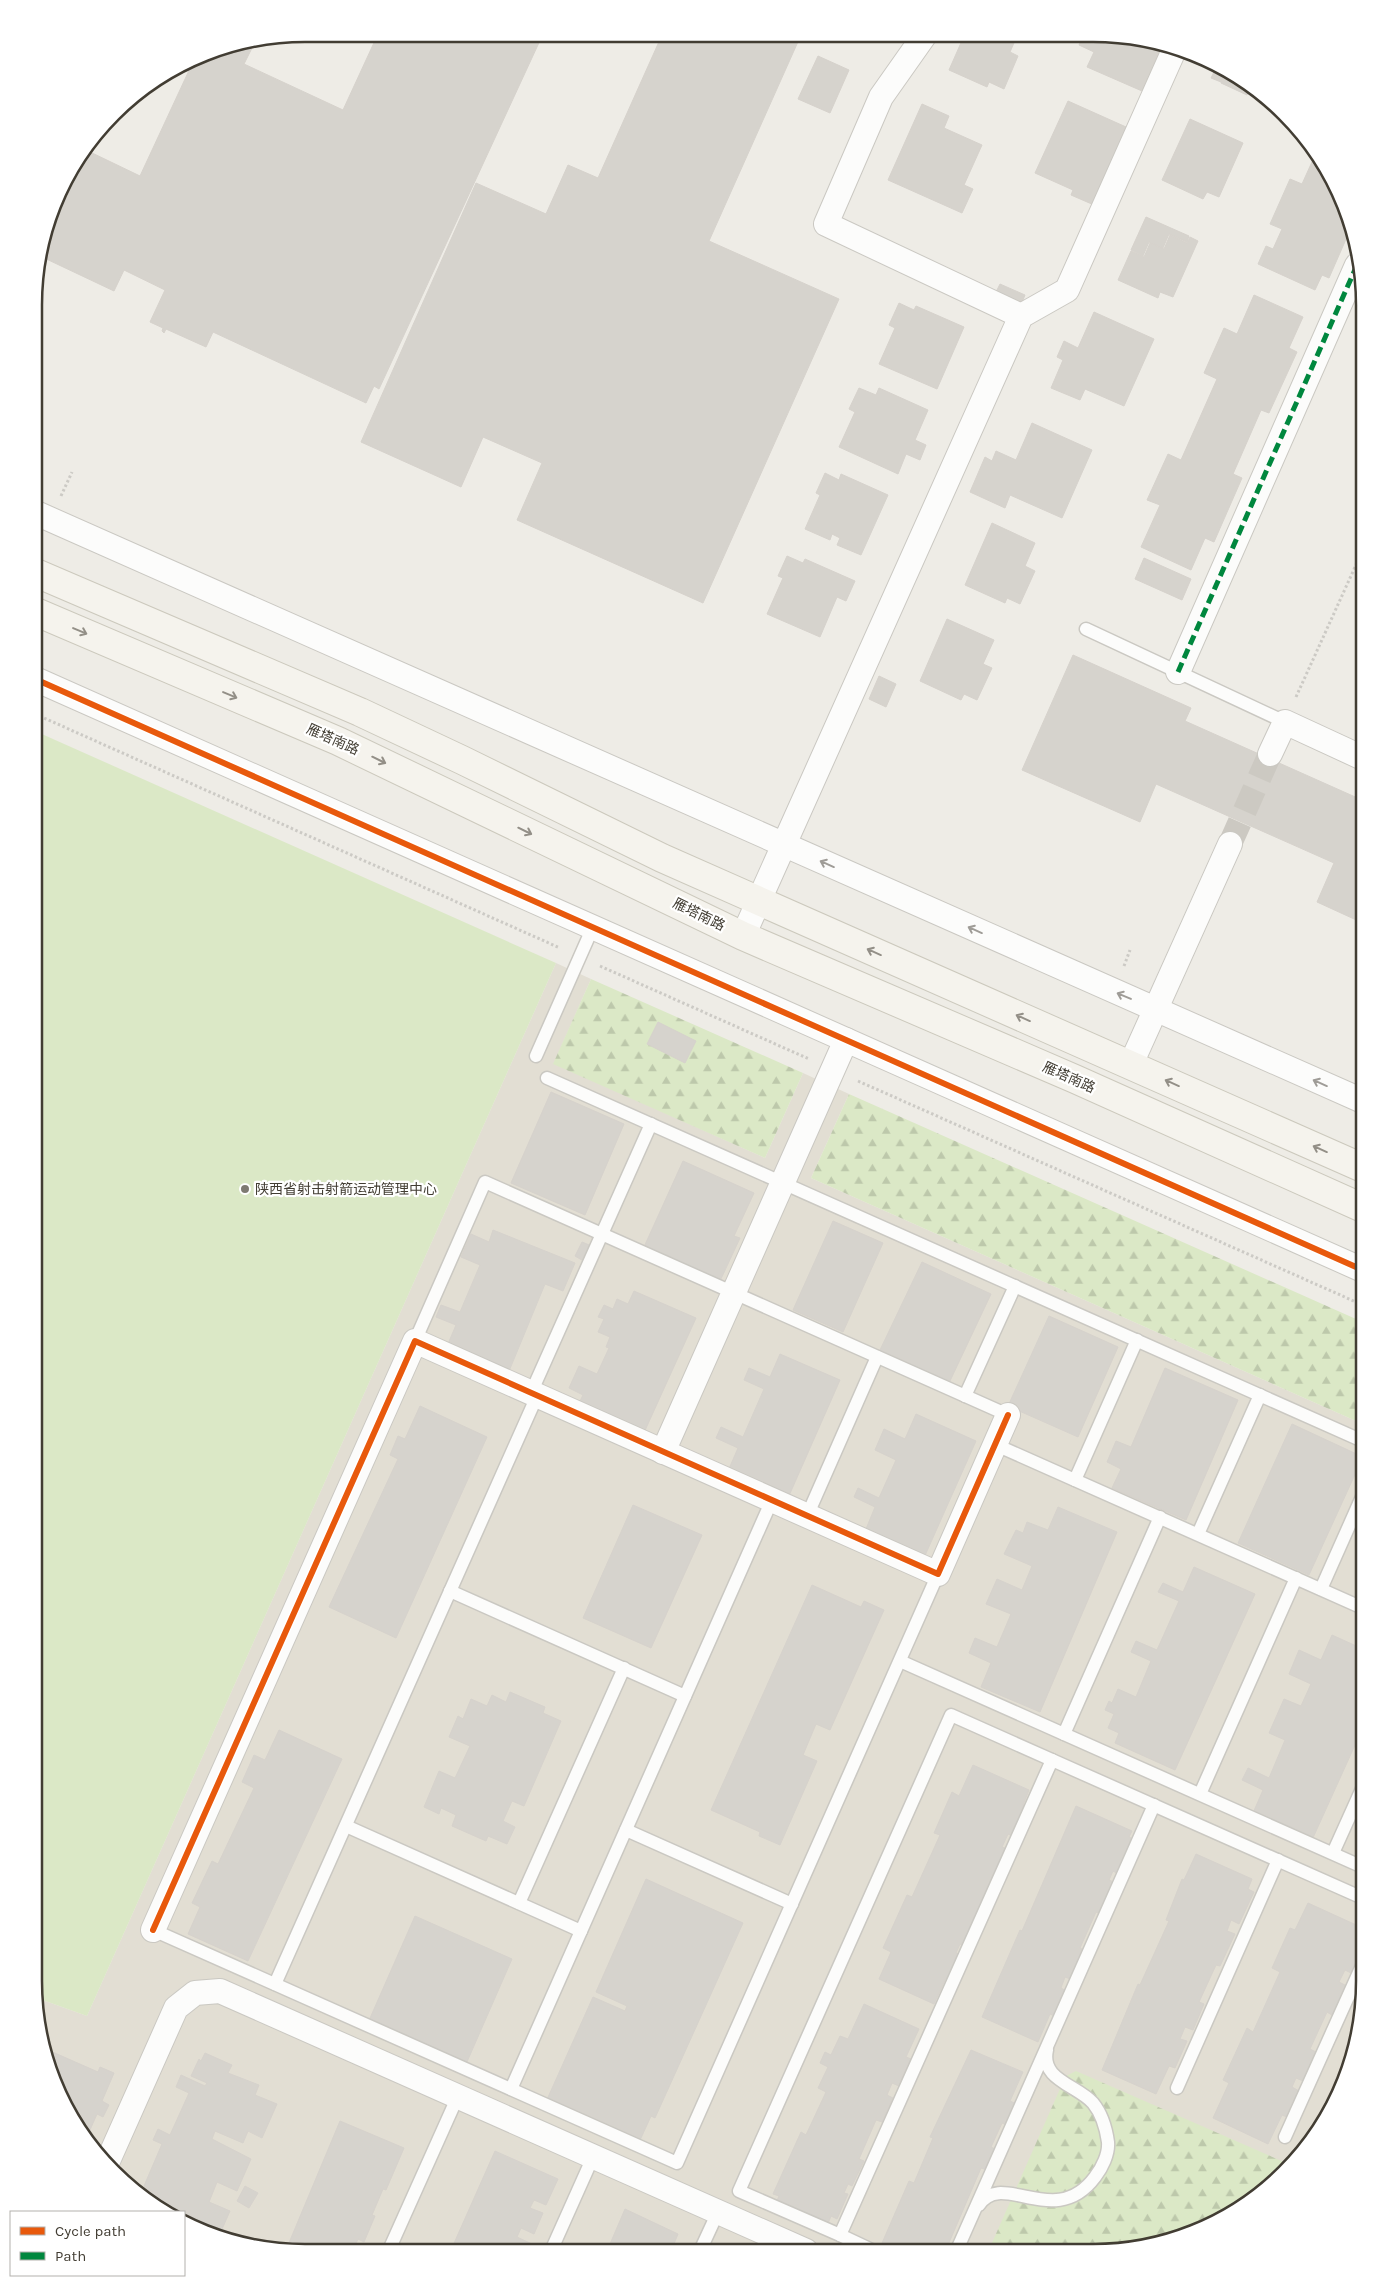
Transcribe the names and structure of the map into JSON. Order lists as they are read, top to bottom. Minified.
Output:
{"streets":{"main road":["雁塔南路"]},"places":["陕西省射击射箭运动管理中心"],"legend":["Cycle path","Path"]}
